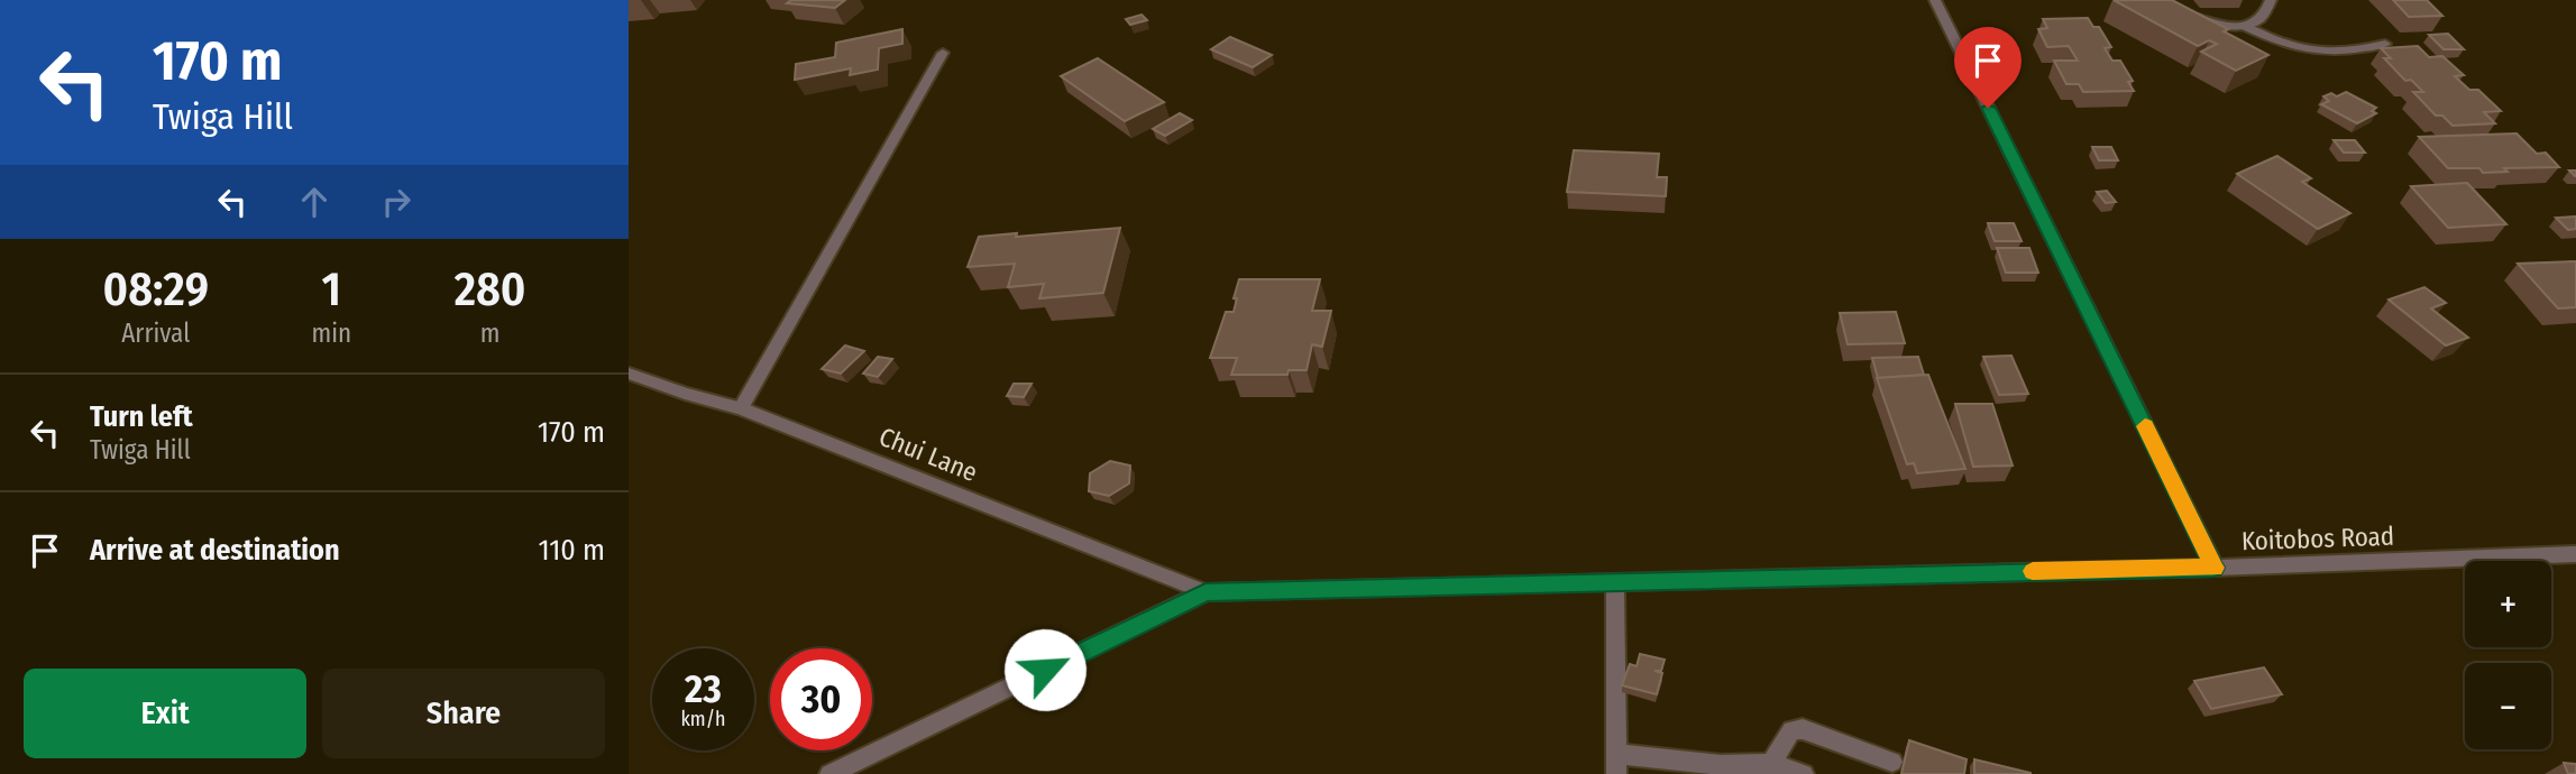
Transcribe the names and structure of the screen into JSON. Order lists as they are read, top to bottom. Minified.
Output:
{"streets":{"street":["Chui Lane","Koitobos Road"]},"crossings":[["Chui Lane","Koitobos Road"]],"page":{"turn":["170 m","Twiga Hill"],"eta":["08:29","Arrival","1","min","280","m"],"list":[{"name":"Turn left","note":"Twiga Hill","value":"170 m"},{"name":"Arrive at destination","value":"110 m"}],"map_buttons":["+","−"],"speed":"23 km/h","limit":"30","buttons":["Exit","Share"]}}
